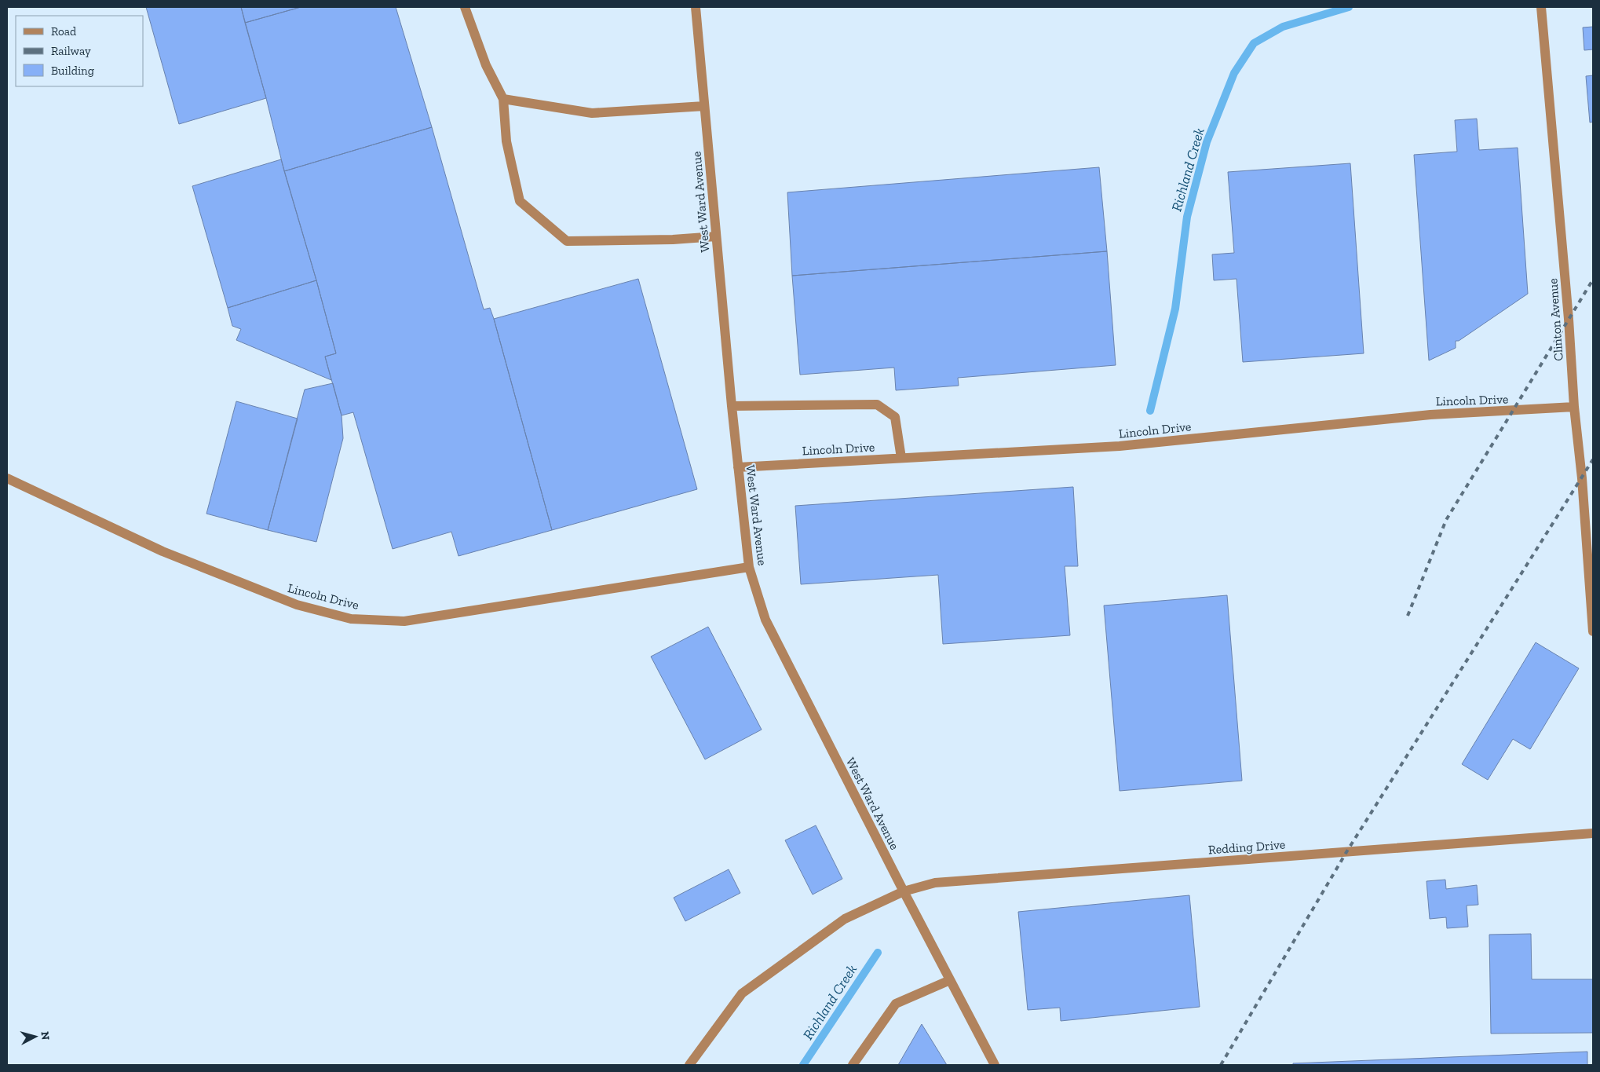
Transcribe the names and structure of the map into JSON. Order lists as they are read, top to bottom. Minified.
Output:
{"streets":{"street":["West Ward Avenue","Clinton Avenue","Lincoln Drive","Redding Drive"]},"crossings":[["West Ward Avenue","Lincoln Drive"],["West Ward Avenue","Redding Drive"],["Clinton Avenue","Lincoln Drive"]],"water":["Richland Creek"],"legend":["Road","Railway","Building"],"north":"right"}
